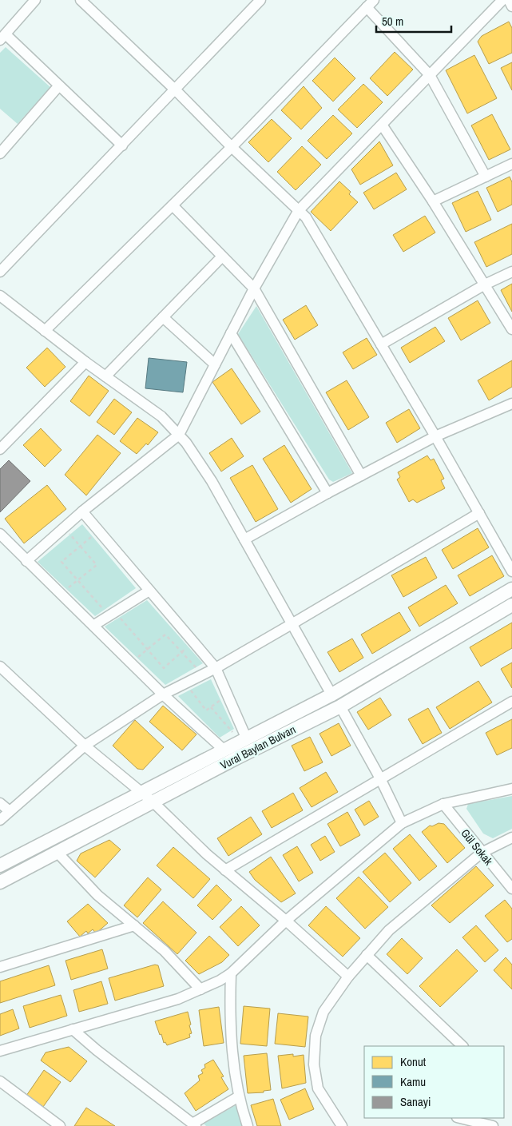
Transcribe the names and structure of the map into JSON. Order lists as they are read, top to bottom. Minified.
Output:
{"streets":{"main road":["Vural Baylan Bulvarı"],"street":["Gül Sokak"]},"legend":["Konut","Kamu","Sanayi"],"scale_bar":"50 m"}
